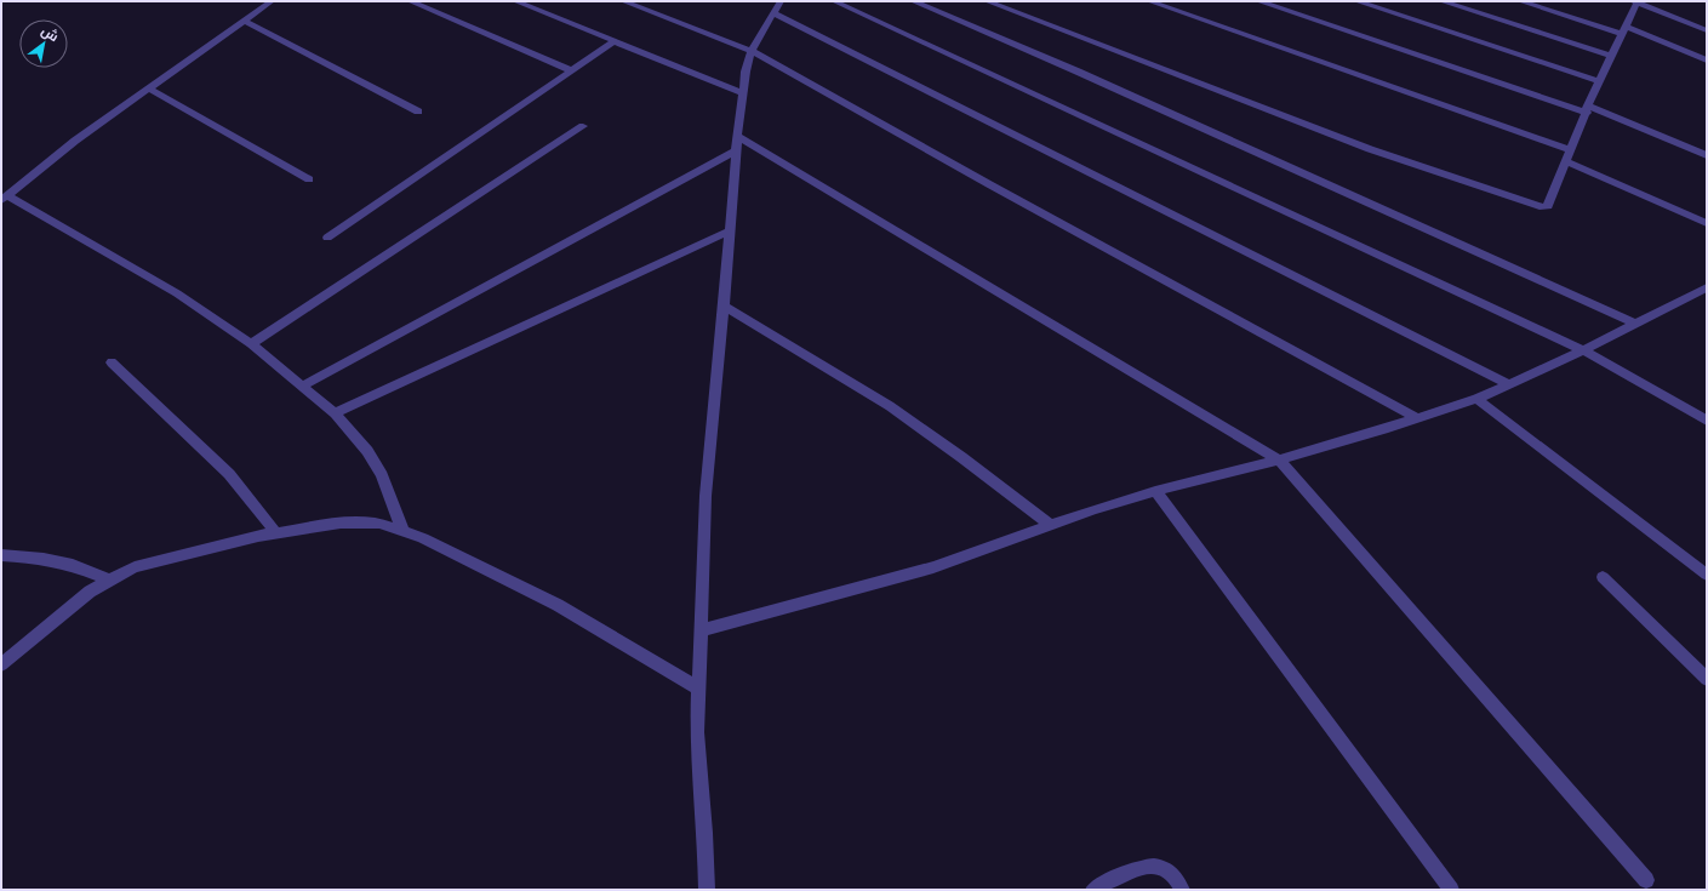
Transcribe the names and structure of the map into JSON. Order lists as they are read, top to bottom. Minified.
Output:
{"north":"top right"}
